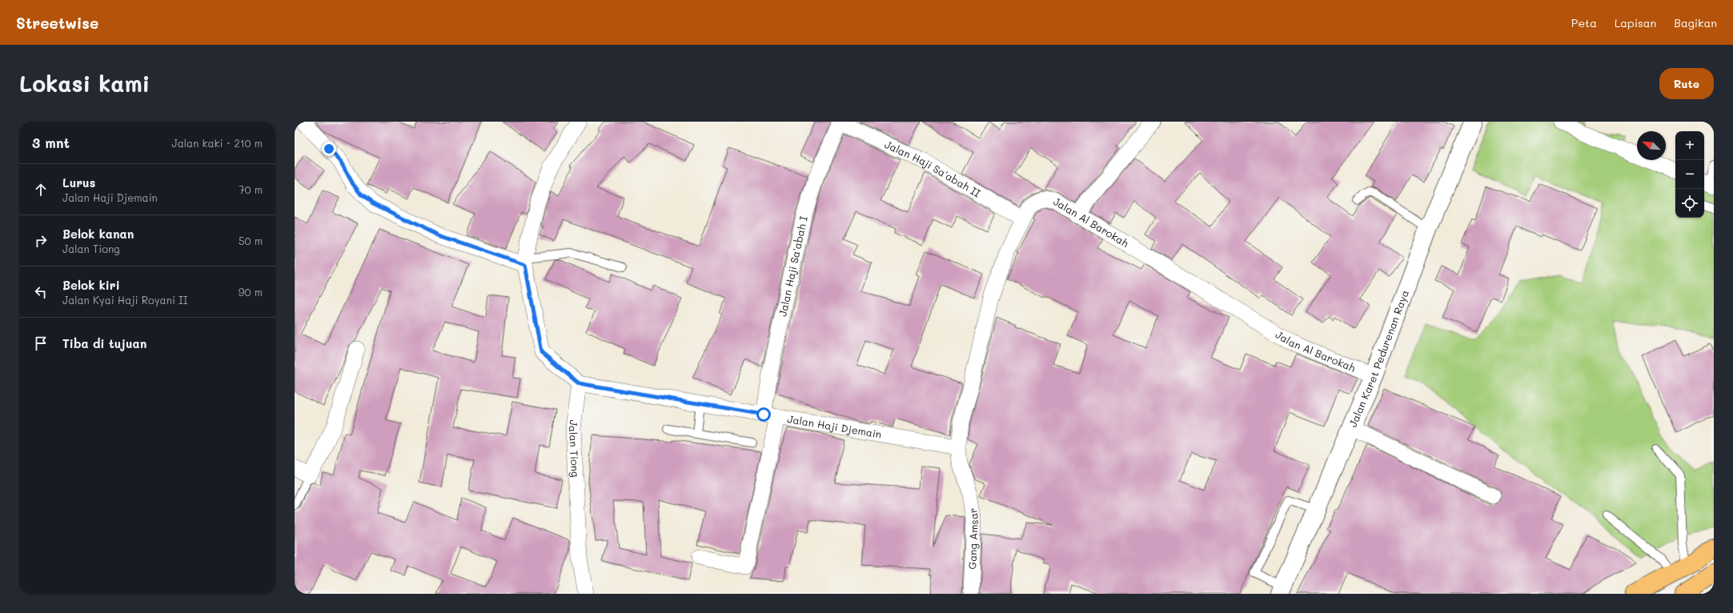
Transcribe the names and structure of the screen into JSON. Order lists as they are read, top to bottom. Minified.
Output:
{"streets":{"street":["Jalan Haji Sa'abah II","Jalan Al Barokah","Jalan Haji Sa'abah I","Jalan Karet Pedurenan Raya","Jalan Haji Djemain","Jalan Tiong","Gang Amsar"]},"crossings":[["Jalan Haji Sa'abah II","Jalan Al Barokah"],["Jalan Haji Sa'abah II","Jalan Haji Sa'abah I"],["Jalan Al Barokah","Jalan Karet Pedurenan Raya"],["Jalan Al Barokah","Jalan Haji Djemain"],["Jalan Al Barokah","Gang Amsar"],["Jalan Haji Sa'abah I","Jalan Haji Djemain"],["Jalan Haji Djemain","Jalan Tiong"],["Jalan Haji Djemain","Gang Amsar"]],"north":"top left","page":{"header":"Streetwise","nav":["Peta","Lapisan","Bagikan"],"buttons":"Rute","title":"Lokasi kami","heading":["3 mnt","Jalan kaki · 210 m"],"map_buttons":["+","−"],"list":[["Lurus","Jalan Haji Djemain","70 m"],["Belok kanan","Jalan Tiong","50 m"],["Belok kiri","Jalan Kyai Haji Royani II","90 m"],"Tiba di tujuan"]}}
